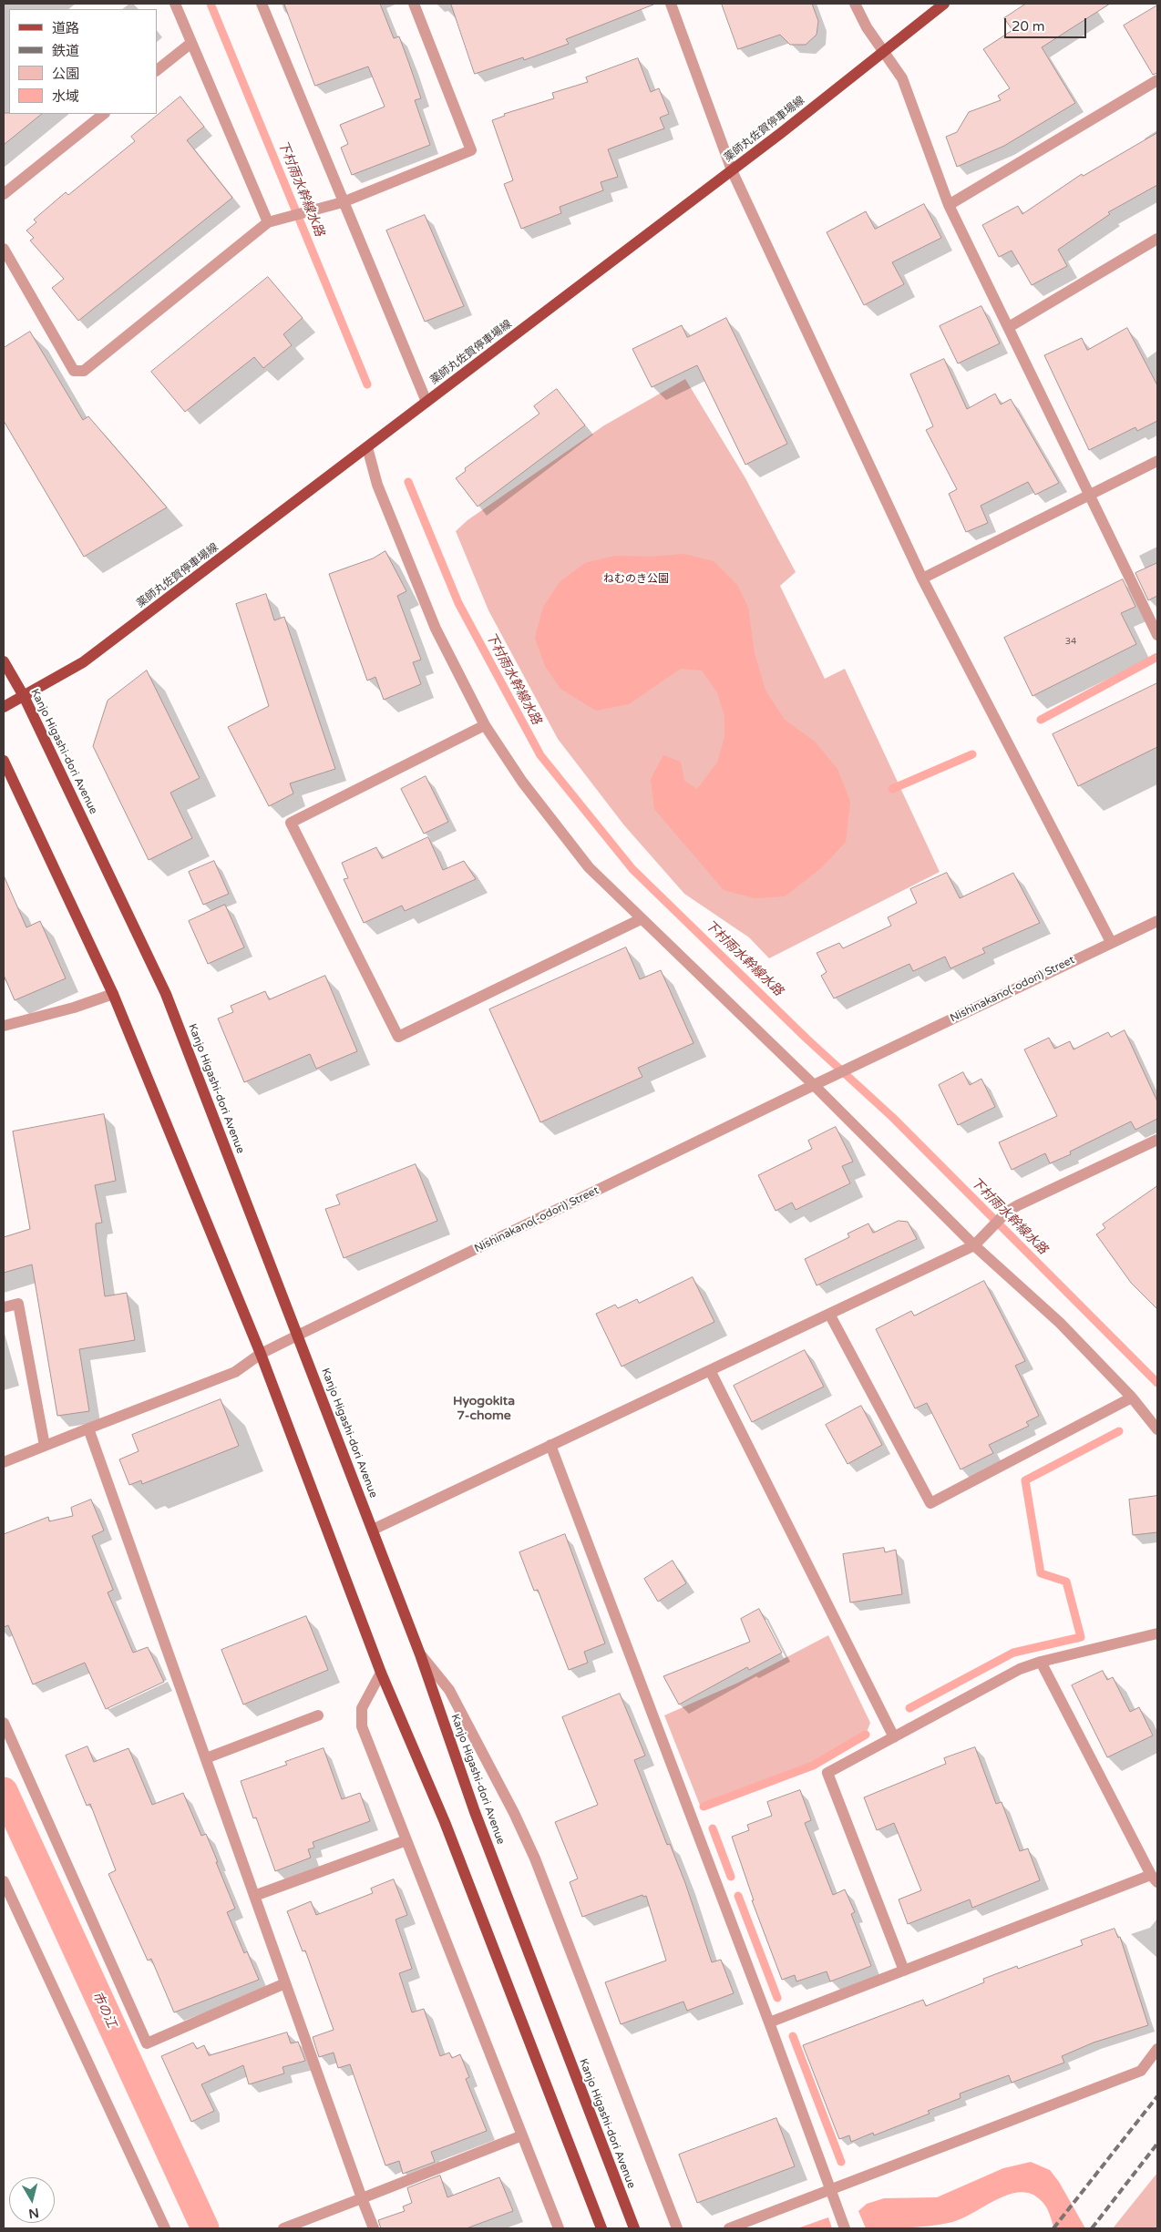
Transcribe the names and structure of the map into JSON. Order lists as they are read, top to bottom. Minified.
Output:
{"streets":{"main road":["薬師丸佐賀停車場線","Kanjo Higashi-dori Avenue"],"street":["Nishinakano(-odori) Street"]},"crossings":[["薬師丸佐賀停車場線","Kanjo Higashi-dori Avenue"],["Kanjo Higashi-dori Avenue","Nishinakano(-odori) Street"]],"districts":["Hyogokita 7-chome"],"water":["下村雨水幹線水路","市の江"],"parks":["ねむのき公園"],"house_numbers":["34"],"legend":["道路","鉄道","公園","水域"],"scale_bar":"20 m","north":"bottom"}
